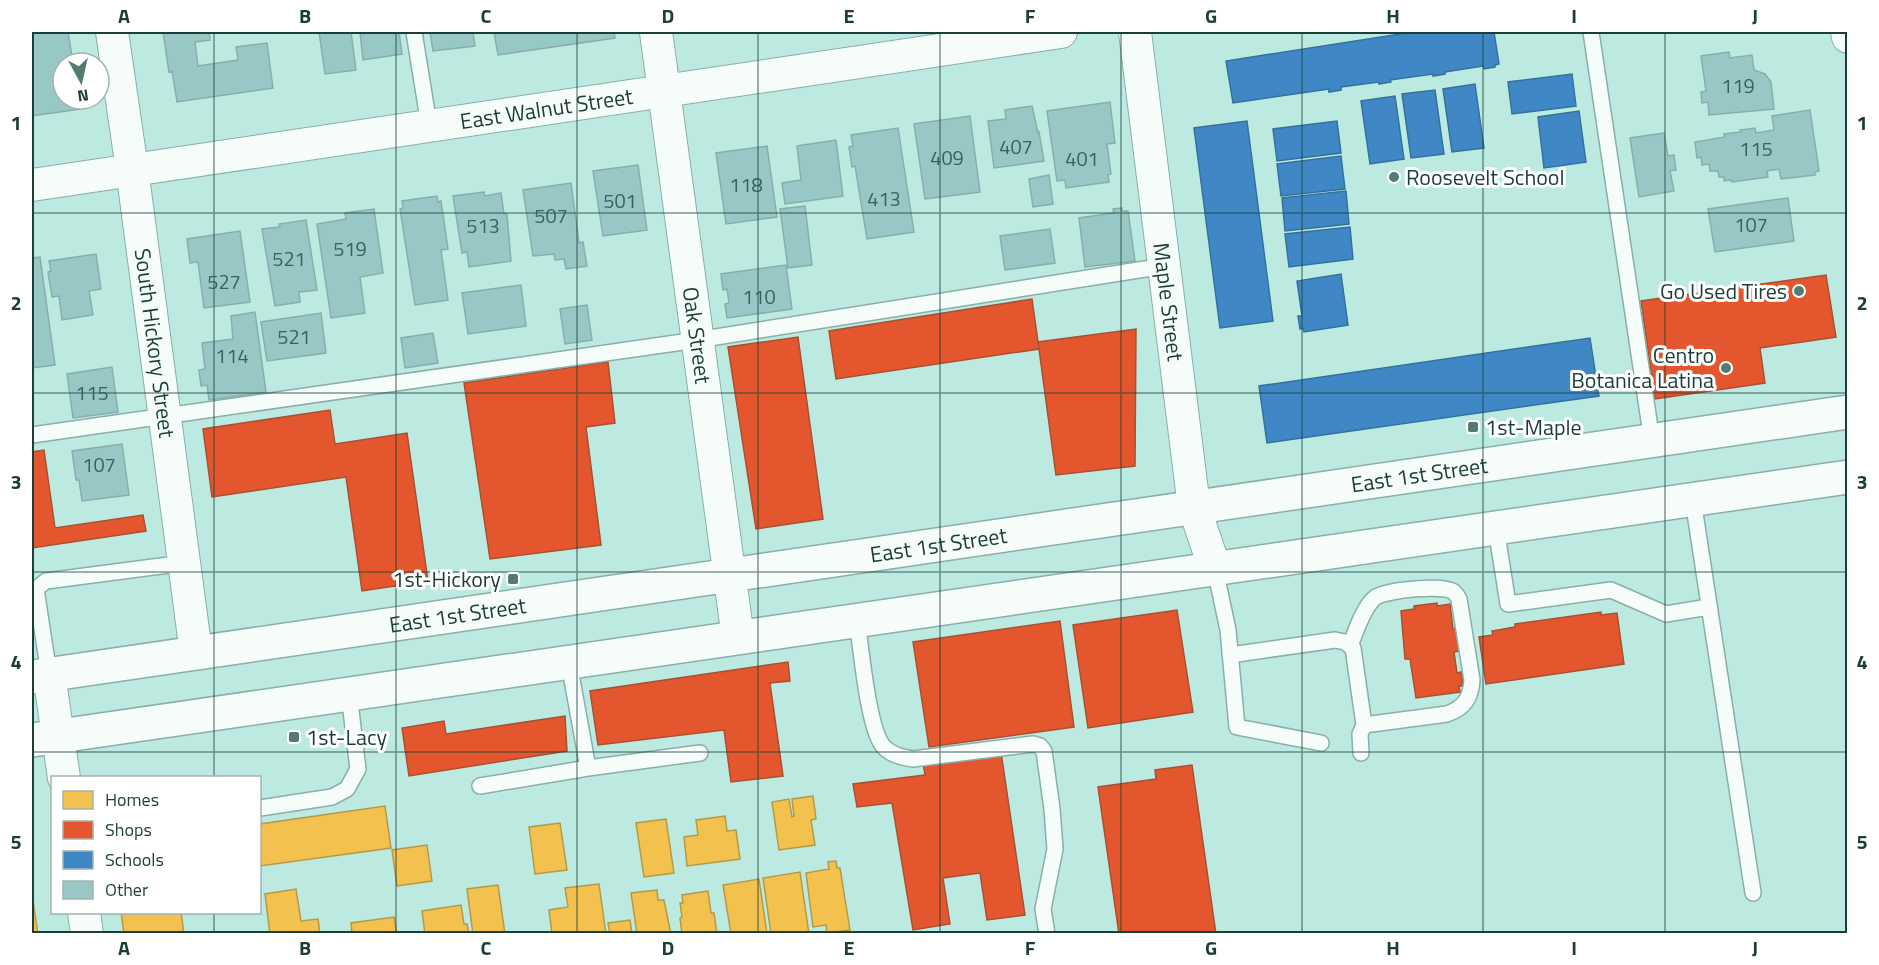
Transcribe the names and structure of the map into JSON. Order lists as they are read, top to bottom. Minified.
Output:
{"streets":{"main road":["East 1st Street"],"street":["East Walnut Street","Maple Street","Oak Street","South Hickory Street"]},"crossings":[["East Walnut Street","Oak Street"],["East Walnut Street","South Hickory Street"],["Maple Street","East 1st Street"],["Oak Street","East 1st Street"],["South Hickory Street","East 1st Street"]],"places":{"other":["Roosevelt School","Go Used Tires","Centro Botanica Latina"],"transit":["1st-Maple","1st-Hickory","1st-Lacy"]},"house_numbers":["119","407","115","409","401","118","413","501","507","107","513","519","521","527","110","521","114","115","107"],"legend":["Homes","Shops","Schools","Other"],"north":"bottom","grid":{"columns":["A","B","C","D","E","F","G","H","I","J"],"rows":["1","2","3","4","5"]}}
